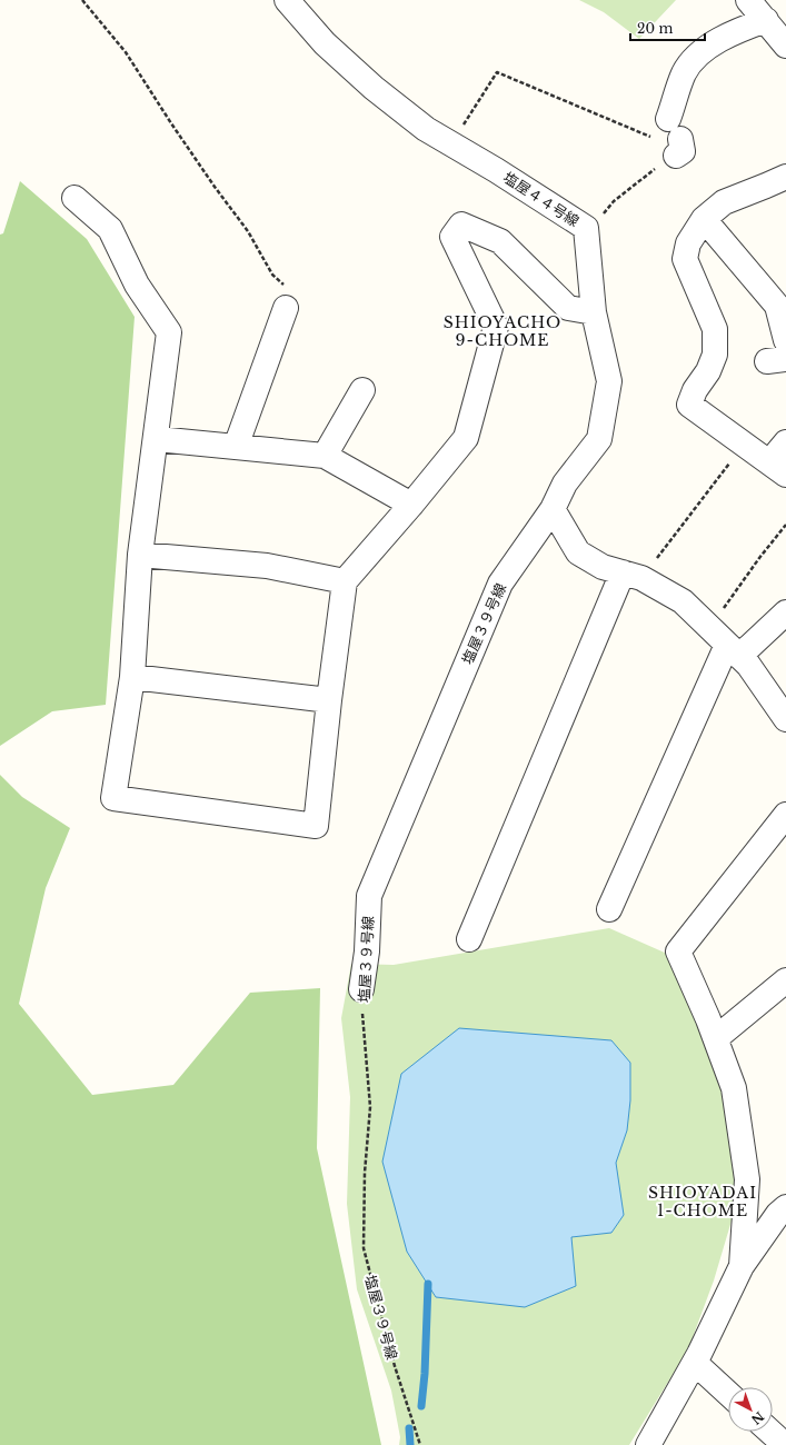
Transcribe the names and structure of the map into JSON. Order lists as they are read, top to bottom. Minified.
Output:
{"streets":{"street":["塩屋４４号線","塩屋３９号線"]},"crossings":[["塩屋４４号線","塩屋３９号線"]],"districts":["SHIOYACHO 9-CHOME","SHIOYADAI 1-CHOME"],"scale_bar":"20 m","north":"bottom right"}
